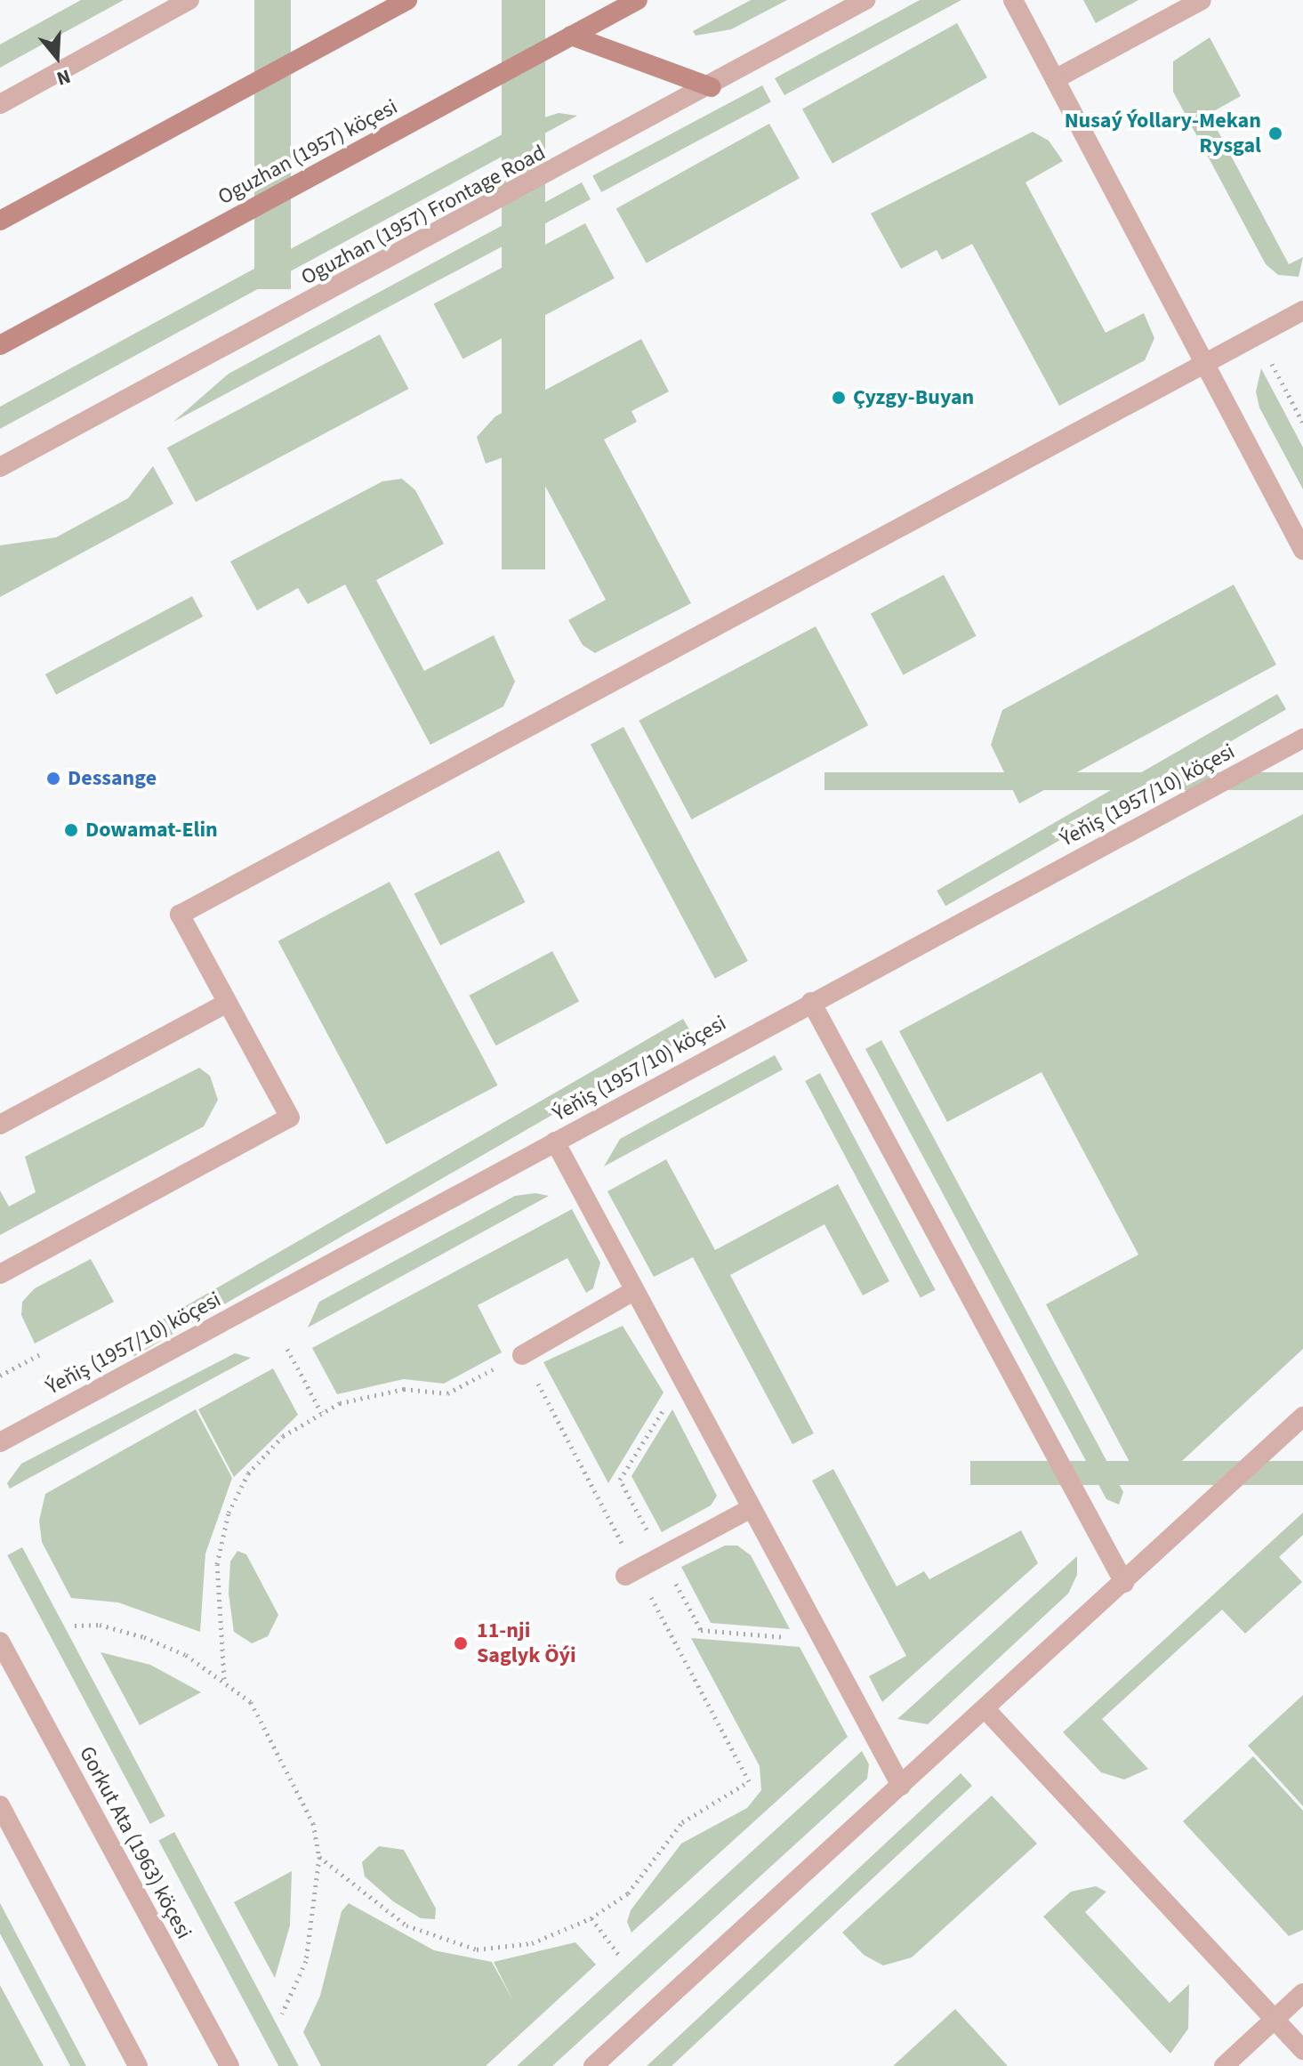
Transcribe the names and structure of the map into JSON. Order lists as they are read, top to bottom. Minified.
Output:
{"streets":{"main road":["Oguzhan (1957) köçesi"],"street":["Oguzhan (1957) Frontage Road","Ýeňiş (1957/10) köçesi","Gorkut Ata (1963) köçesi"]},"places":["Nusaý Ýollary-Mekan Rysgal","Çyzgy-Buyan","Dessange","Dowamat-Elin","11-nji Saglyk Öýi"],"north":"bottom"}
